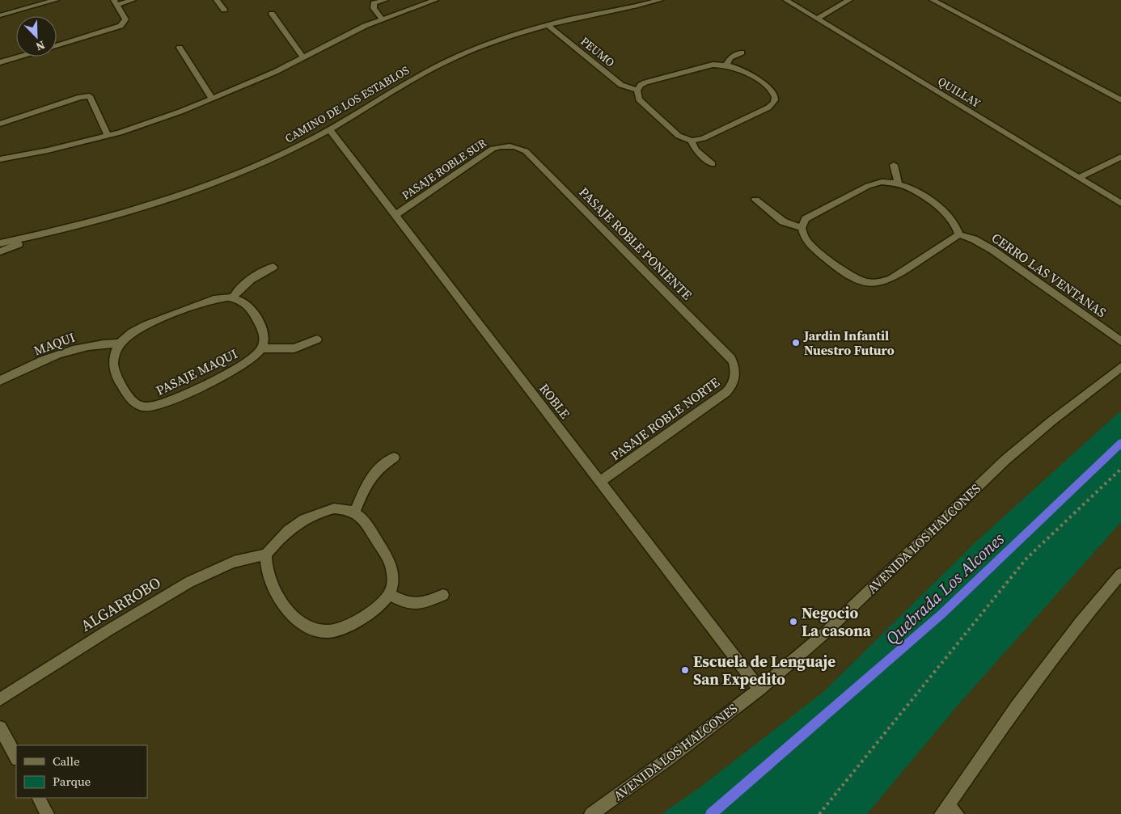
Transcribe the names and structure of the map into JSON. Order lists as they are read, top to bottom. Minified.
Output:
{"streets":{"street":["PEUMO","QUILLAY","CAMINO DE LOS ESTABLOS","PASAJE ROBLE SUR","PASAJE ROBLE PONIENTE","CERRO LAS VENTANAS","MAQUI","PASAJE MAQUI","ROBLE","PASAJE ROBLE NORTE","AVENIDA LOS HALCONES","ALGARROBO"]},"crossings":[["PEUMO","CAMINO DE LOS ESTABLOS"],["CAMINO DE LOS ESTABLOS","ROBLE"],["PASAJE ROBLE SUR","PASAJE ROBLE PONIENTE"],["PASAJE ROBLE SUR","ROBLE"],["PASAJE ROBLE PONIENTE","PASAJE ROBLE NORTE"],["MAQUI","PASAJE MAQUI"],["ROBLE","PASAJE ROBLE NORTE"],["ROBLE","AVENIDA LOS HALCONES"]],"water":["Quebrada Los Alcones"],"places":["Jardin Infantil Nuestro Futuro","Negocio La casona","Escuela de Lenguaje San Expedito"],"legend":["Calle","Parque"],"north":"bottom right"}
